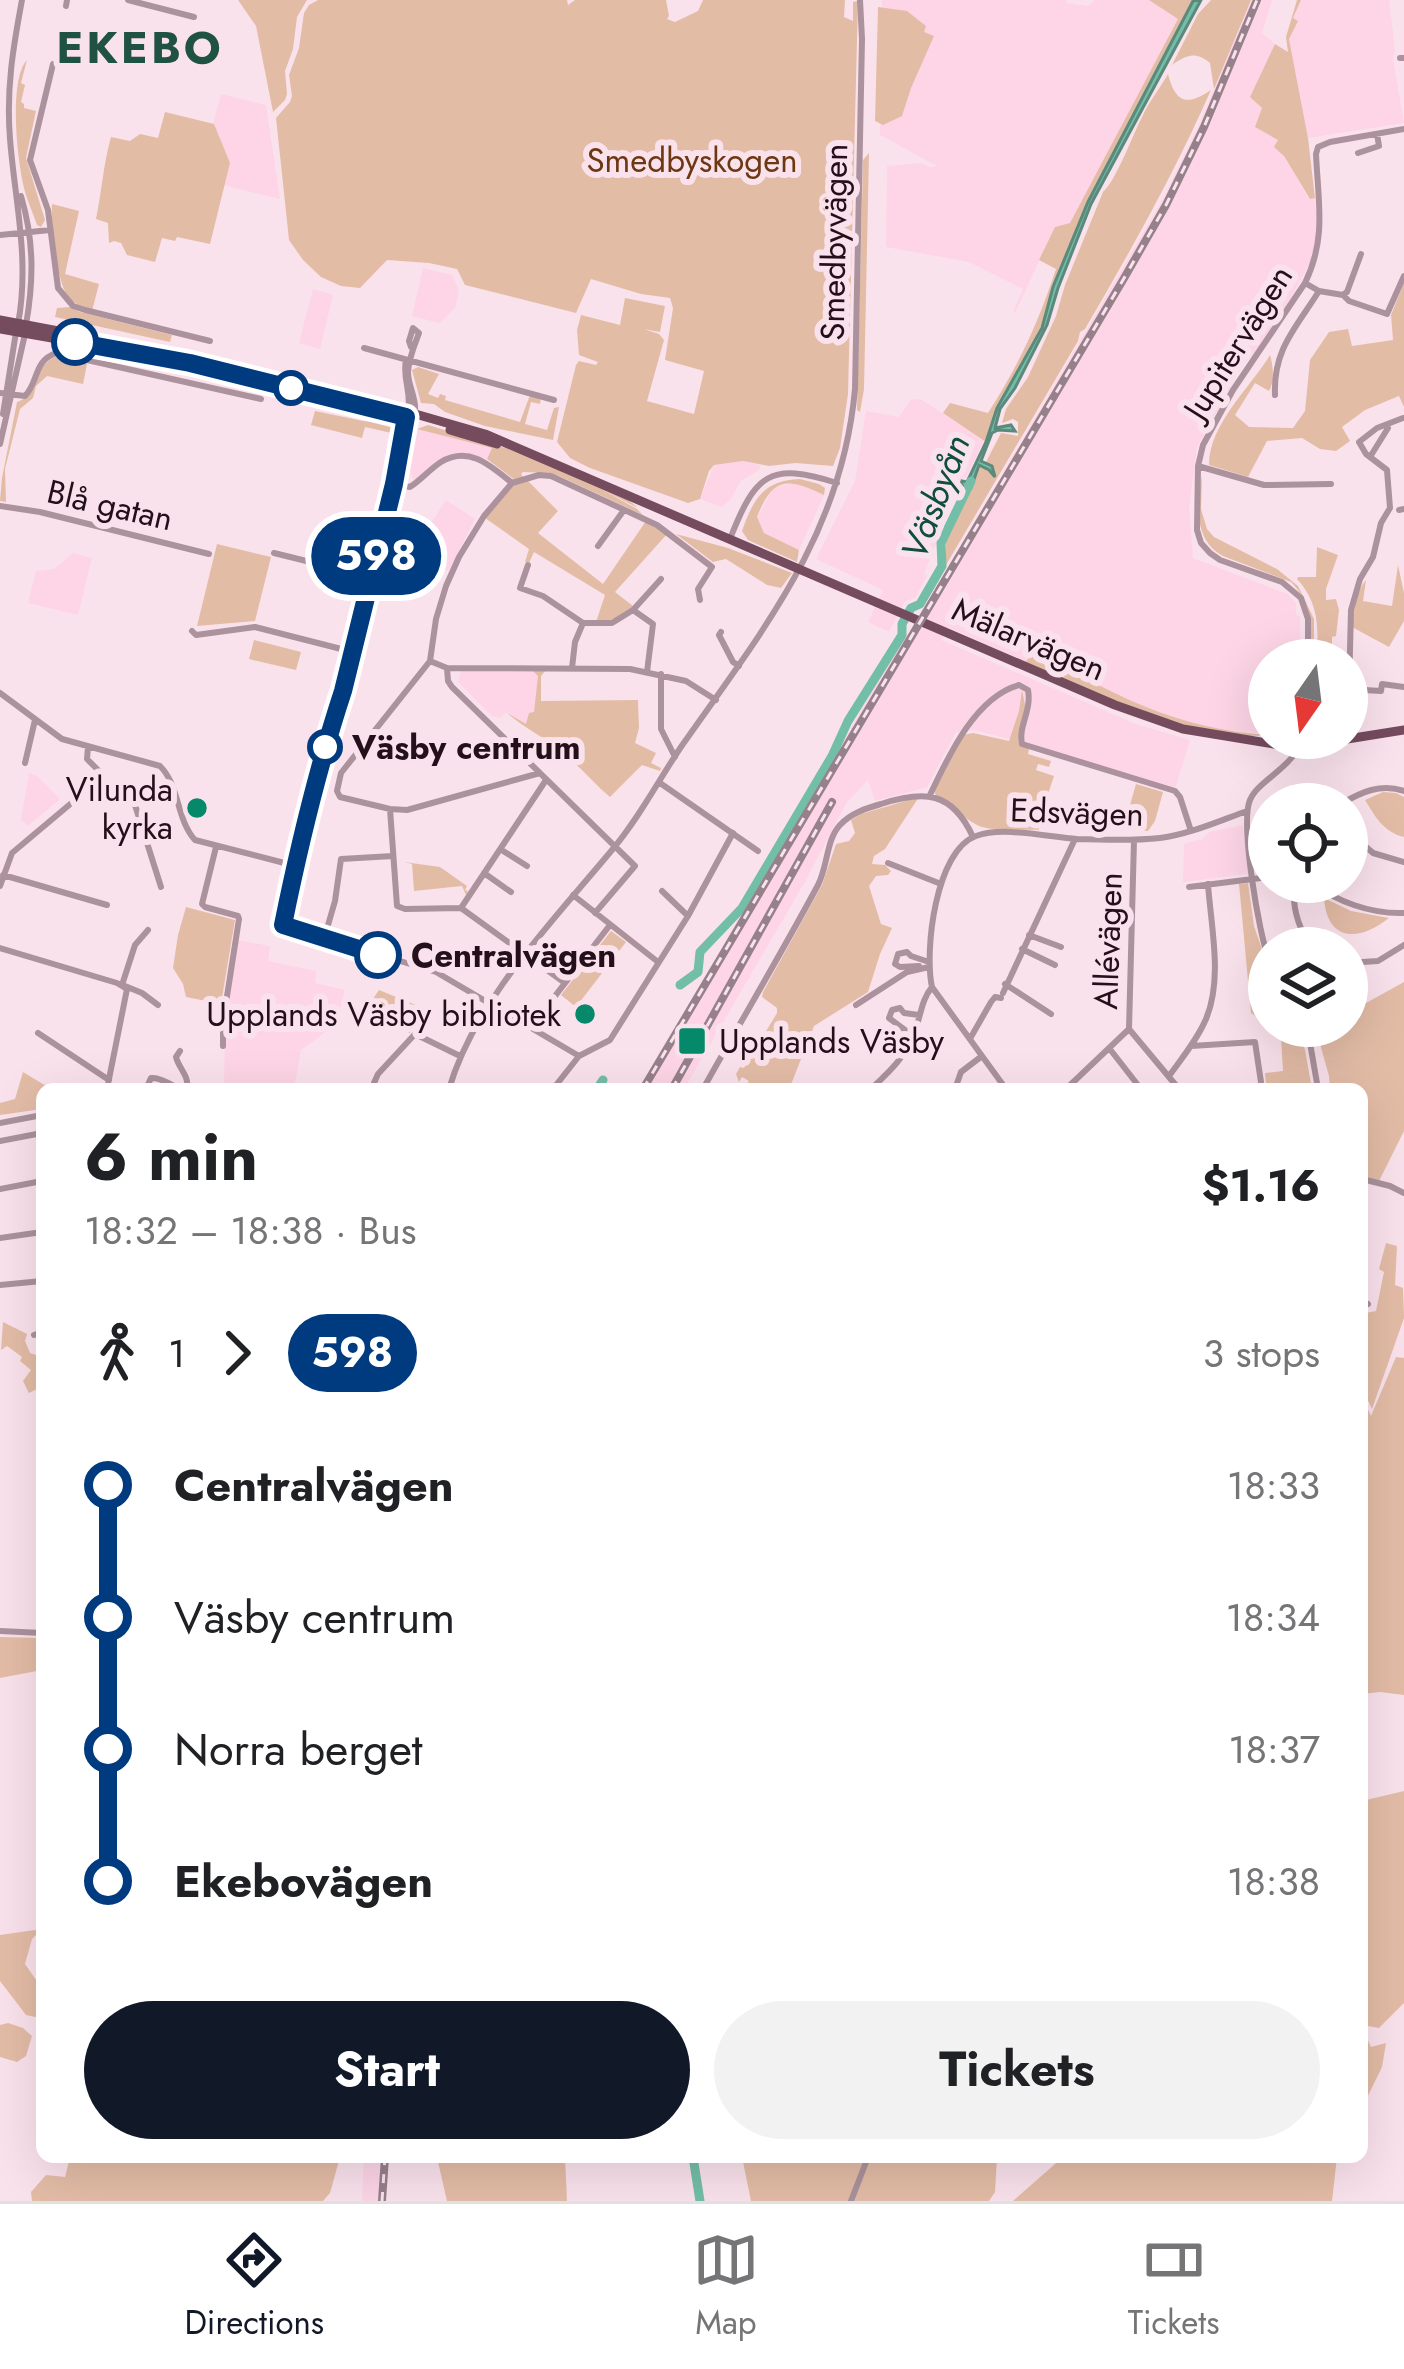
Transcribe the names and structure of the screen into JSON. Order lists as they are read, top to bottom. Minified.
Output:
{"streets":{"main road":["Mälarvägen"],"street":["Smedbyvägen","Jupitervägen","Blå gatan","Edsvägen","Allévägen"]},"crossings":[["Edsvägen","Allévägen"]],"districts":["EKEBO"],"water":["Väsbyån"],"parks":["Smedbyskogen"],"places":{"other":["Väsby centrum","Vilunda kyrka","Centralvägen","Upplands Väsby bibliotek"],"transit":["Upplands Väsby"]},"lines":["bus line 598"],"north":"bottom","page":{"on_map":"598","heading":["6 min","18:32 – 18:38 · Bus","$1.16"],"legs":["1","598","3 stops"],"list":[{"name":"Centralvägen","value":"18:33"},{"name":"Väsby centrum","value":"18:34"},{"name":"Norra berget","value":"18:37"},{"name":"Ekebovägen","value":"18:38"}],"buttons":["Start","Tickets"],"tabs":["Directions","Map","Tickets"]}}
